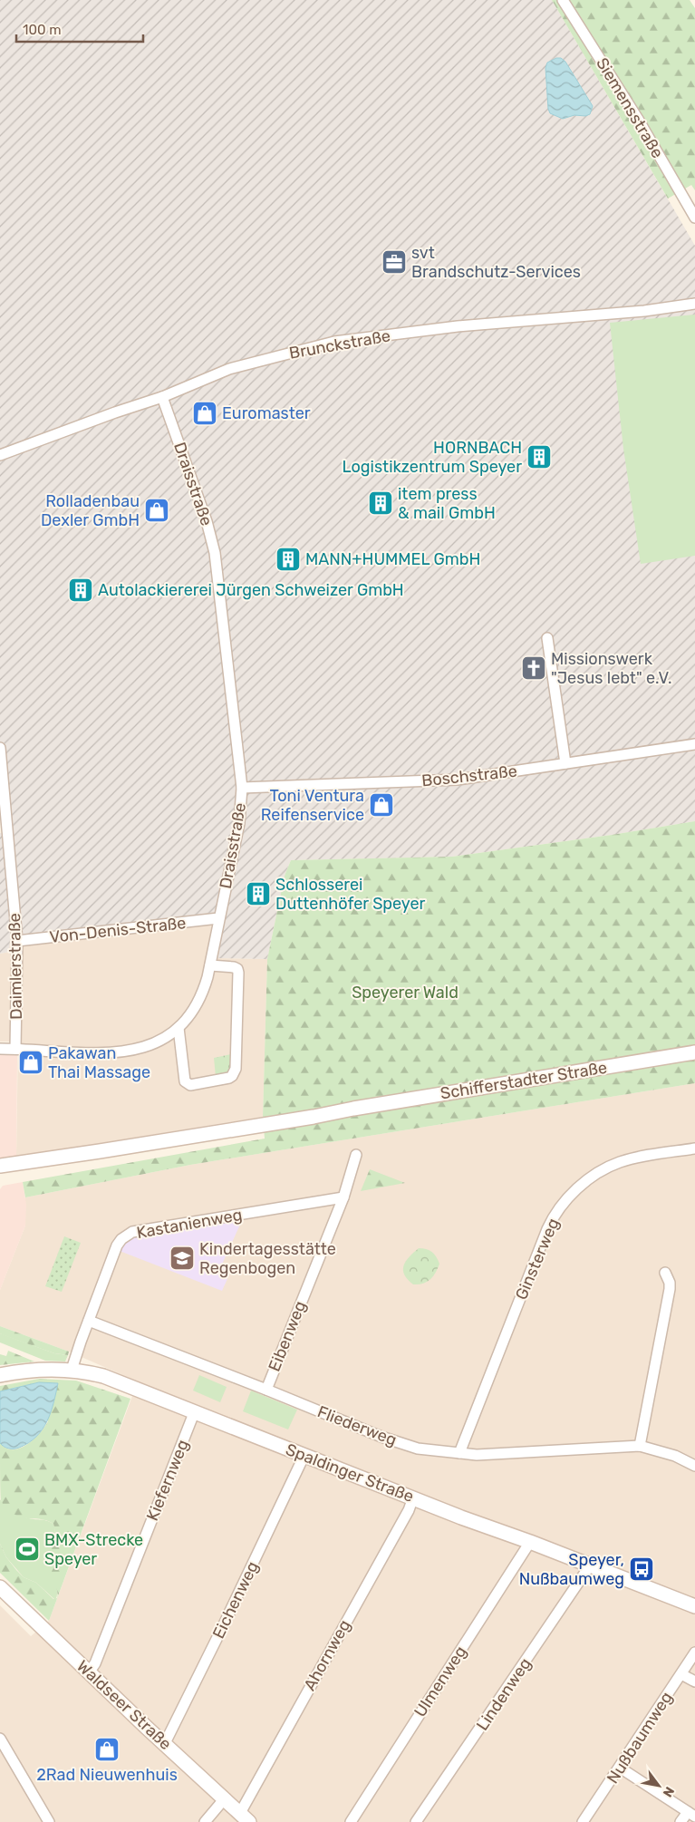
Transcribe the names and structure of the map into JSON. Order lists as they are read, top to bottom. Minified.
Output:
{"streets":{"main road":["Schifferstadter Straße","Spaldinger Straße","Waldseer Straße"],"street":["Siemensstraße","Brunckstraße","Draisstraße","Boschstraße","Von-Denis-Straße","Daimlerstraße","Kastanienweg","Ginsterweg","Eibenweg","Fliederweg","Kiefernweg","Eichenweg","Ahornweg","Ulmenweg","Lindenweg","Nußbaumweg"]},"crossings":[["Brunckstraße","Draisstraße"],["Draisstraße","Boschstraße"],["Draisstraße","Von-Denis-Straße"],["Draisstraße","Daimlerstraße"],["Von-Denis-Straße","Daimlerstraße"],["Kastanienweg","Eibenweg"],["Kastanienweg","Fliederweg"],["Kastanienweg","Spaldinger Straße"],["Ginsterweg","Fliederweg"],["Eibenweg","Fliederweg"],["Spaldinger Straße","Kiefernweg"],["Spaldinger Straße","Eichenweg"],["Spaldinger Straße","Ahornweg"],["Spaldinger Straße","Ulmenweg"],["Spaldinger Straße","Lindenweg"],["Kiefernweg","Waldseer Straße"],["Eichenweg","Waldseer Straße"],["Ahornweg","Waldseer Straße"]],"parks":["Speyerer Wald"],"places":{"office":["svt Brandschutz-Services"],"shop":["Euromaster","Rolladenbau Dexler GmbH","Toni Ventura Reifenservice","Pakawan Thai Massage","2Rad Nieuwenhuis"],"building":["HORNBACH Logistikzentrum Speyer","item press & mail GmbH","MANN+HUMMEL GmbH","Autolackiererei Jürgen Schweizer GmbH","Schlosserei Duttenhöfer Speyer"],"church":["Missionswerk \"Jesus lebt\" e.V."],"school or university":["Kindertagesstätte Regenbogen"],"sports":["BMX-Strecke Speyer"],"bus stop":["Speyer, Nußbaumweg"]},"scale_bar":"100 m","north":"bottom right"}
